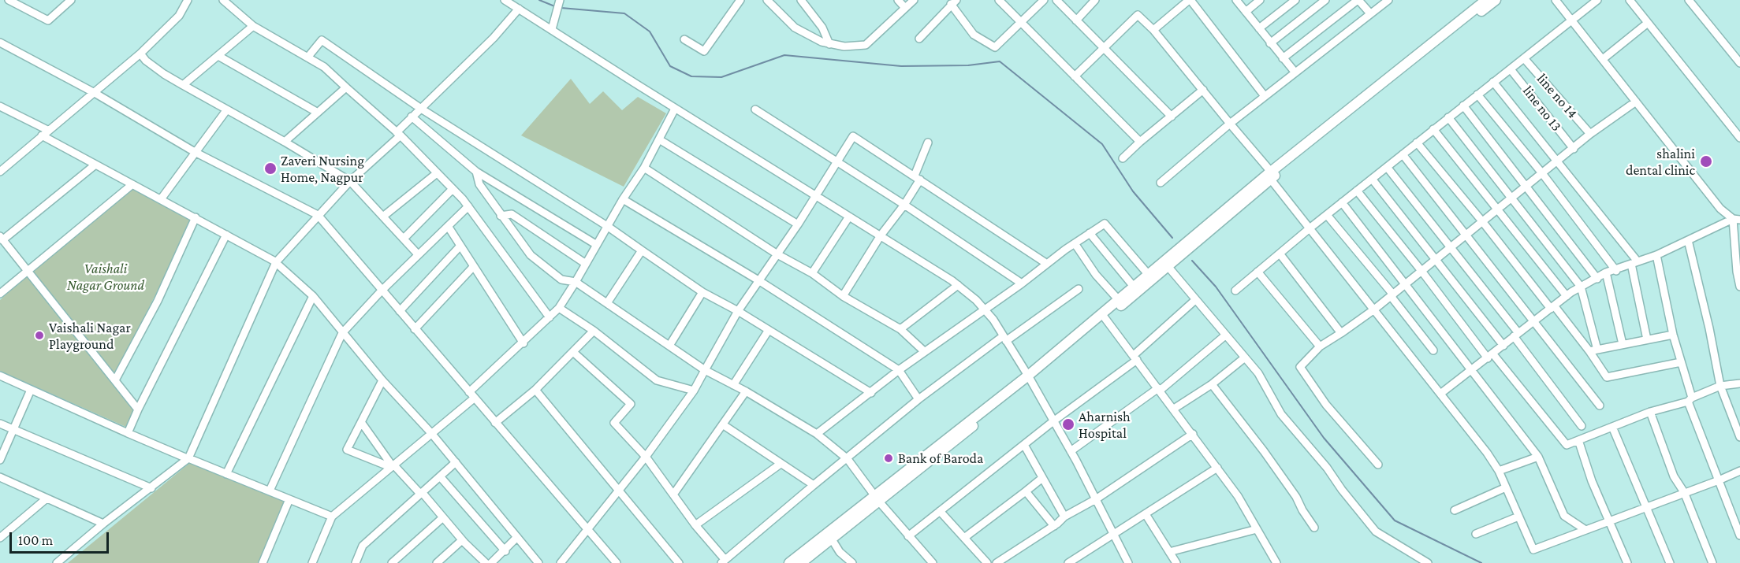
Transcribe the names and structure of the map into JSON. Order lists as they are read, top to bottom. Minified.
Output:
{"streets":{"street":["line no 14","line no 13"]},"parks":["Vaishali Nagar Ground"],"places":["shalini dental clinic","Zaveri Nursing Home, Nagpur","Vaishali Nagar Playground","Aharnish Hospital","Bank of Baroda"],"scale_bar":"100 m"}
